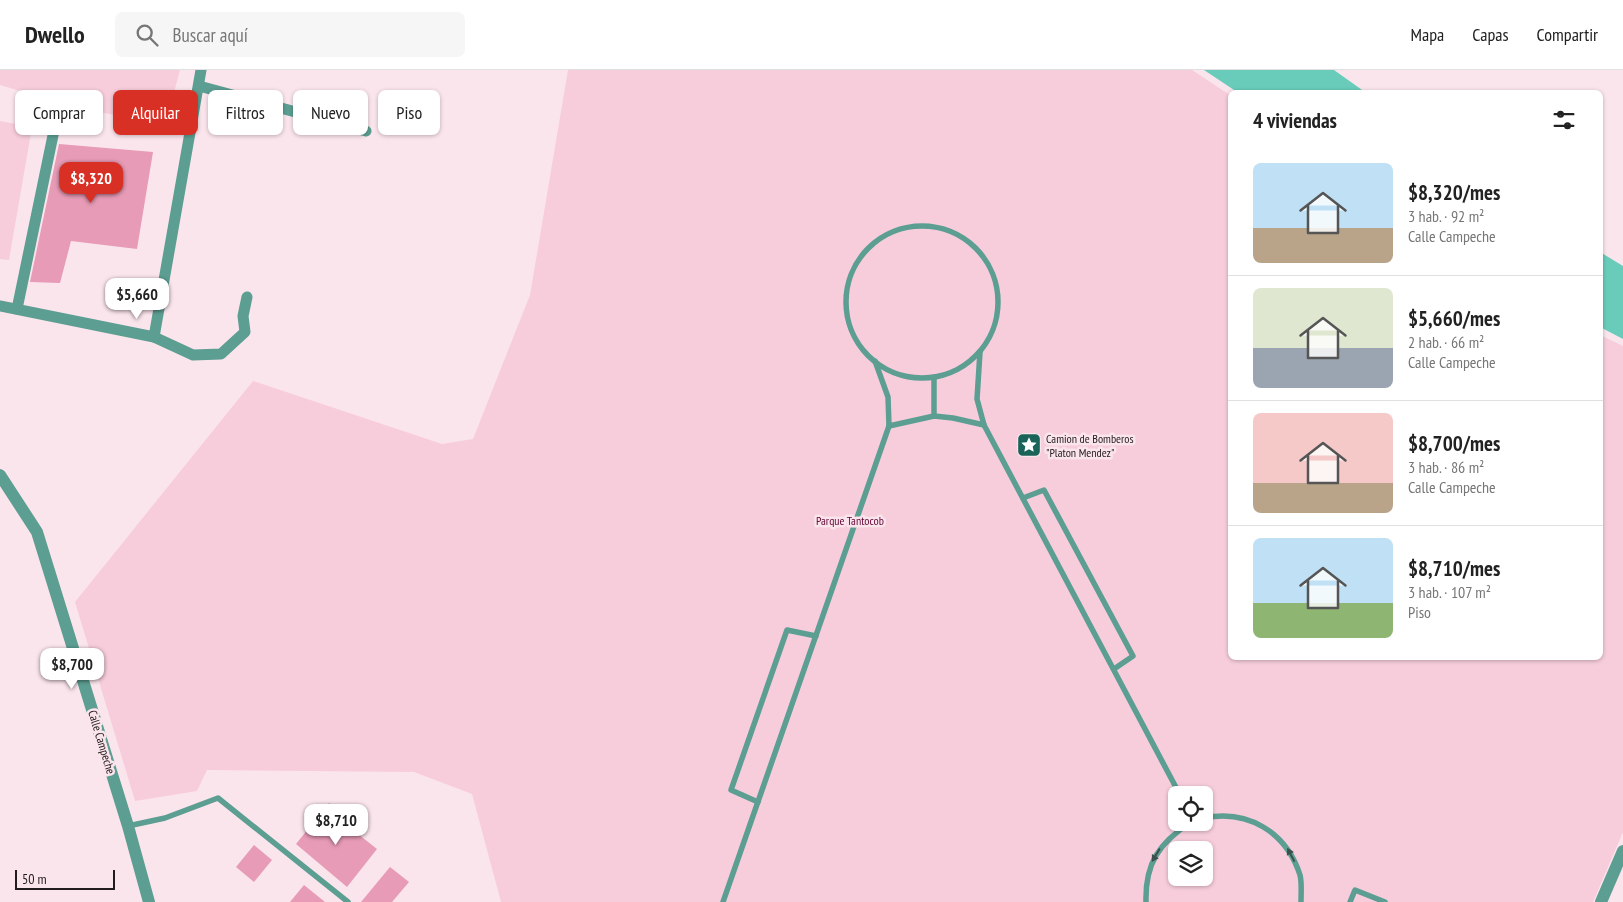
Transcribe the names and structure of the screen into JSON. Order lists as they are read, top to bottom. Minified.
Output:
{"streets":{"street":["Calle Campeche"]},"parks":["Parque Tantocob"],"places":{"place":["Camion de Bomberos \"Platon Mendez\""]},"scale_bar":"50 m","page":{"header":"Dwello","search":"Buscar aquí","nav":["Mapa","Capas","Compartir"],"chip":["Comprar","Alquilar","Filtros","Nuevo","Piso"],"heading":"4 viviendas","list":[{"name":"$8,320/mes","note":"3 hab. · 92 m² · Calle Campeche"},{"name":"$5,660/mes","note":"2 hab. · 66 m² · Calle Campeche"},{"name":"$8,700/mes","note":"3 hab. · 86 m² · Calle Campeche"},{"name":"$8,710/mes","note":"3 hab. · 107 m² · Piso"}],"price":["$8,320","$5,660","$8,700","$8,710"],"scale":"50 m"}}
